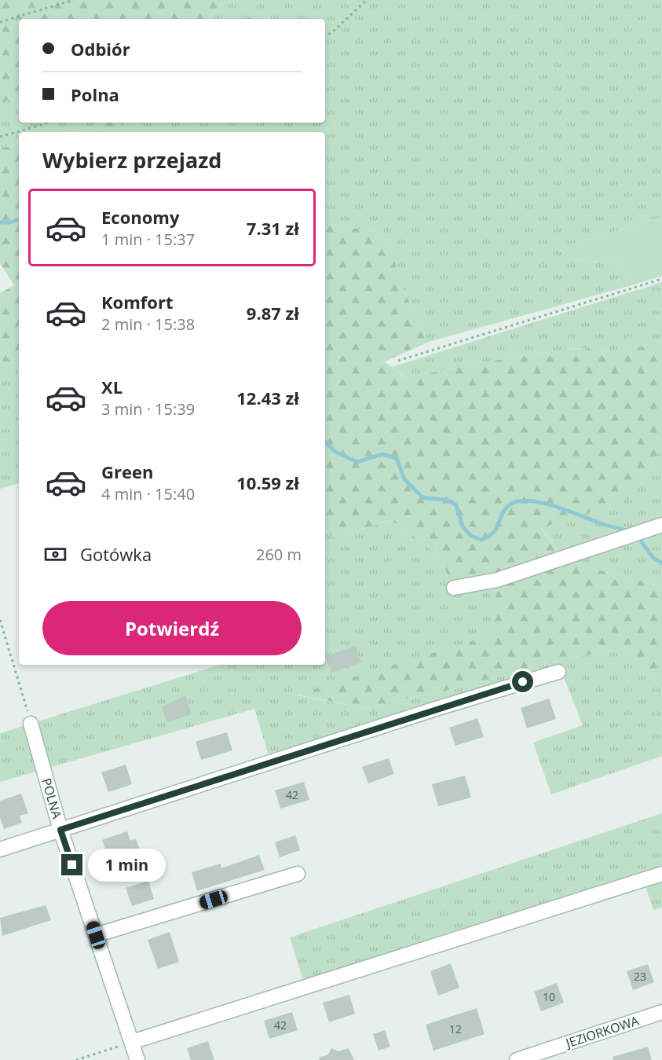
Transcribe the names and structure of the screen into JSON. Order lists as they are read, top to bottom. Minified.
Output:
{"streets":{"street":["POLNA","JEZIORKOWA"]},"house_numbers":["42","23","10","42","12"],"page":{"banner":["Odbiór","Polna"],"heading":"Wybierz przejazd","list":[{"name":"Economy","note":"1 min · 15:37","value":"7.31 zł"},{"name":"Komfort","note":"2 min · 15:38","value":"9.87 zł"},{"name":"XL","note":"3 min · 15:39","value":"12.43 zł"},{"name":"Green","note":"4 min · 15:40","value":"10.59 zł"}],"pay":["Gotówka","260 m"],"buttons":"Potwierdź","bubble":"1 min"}}
